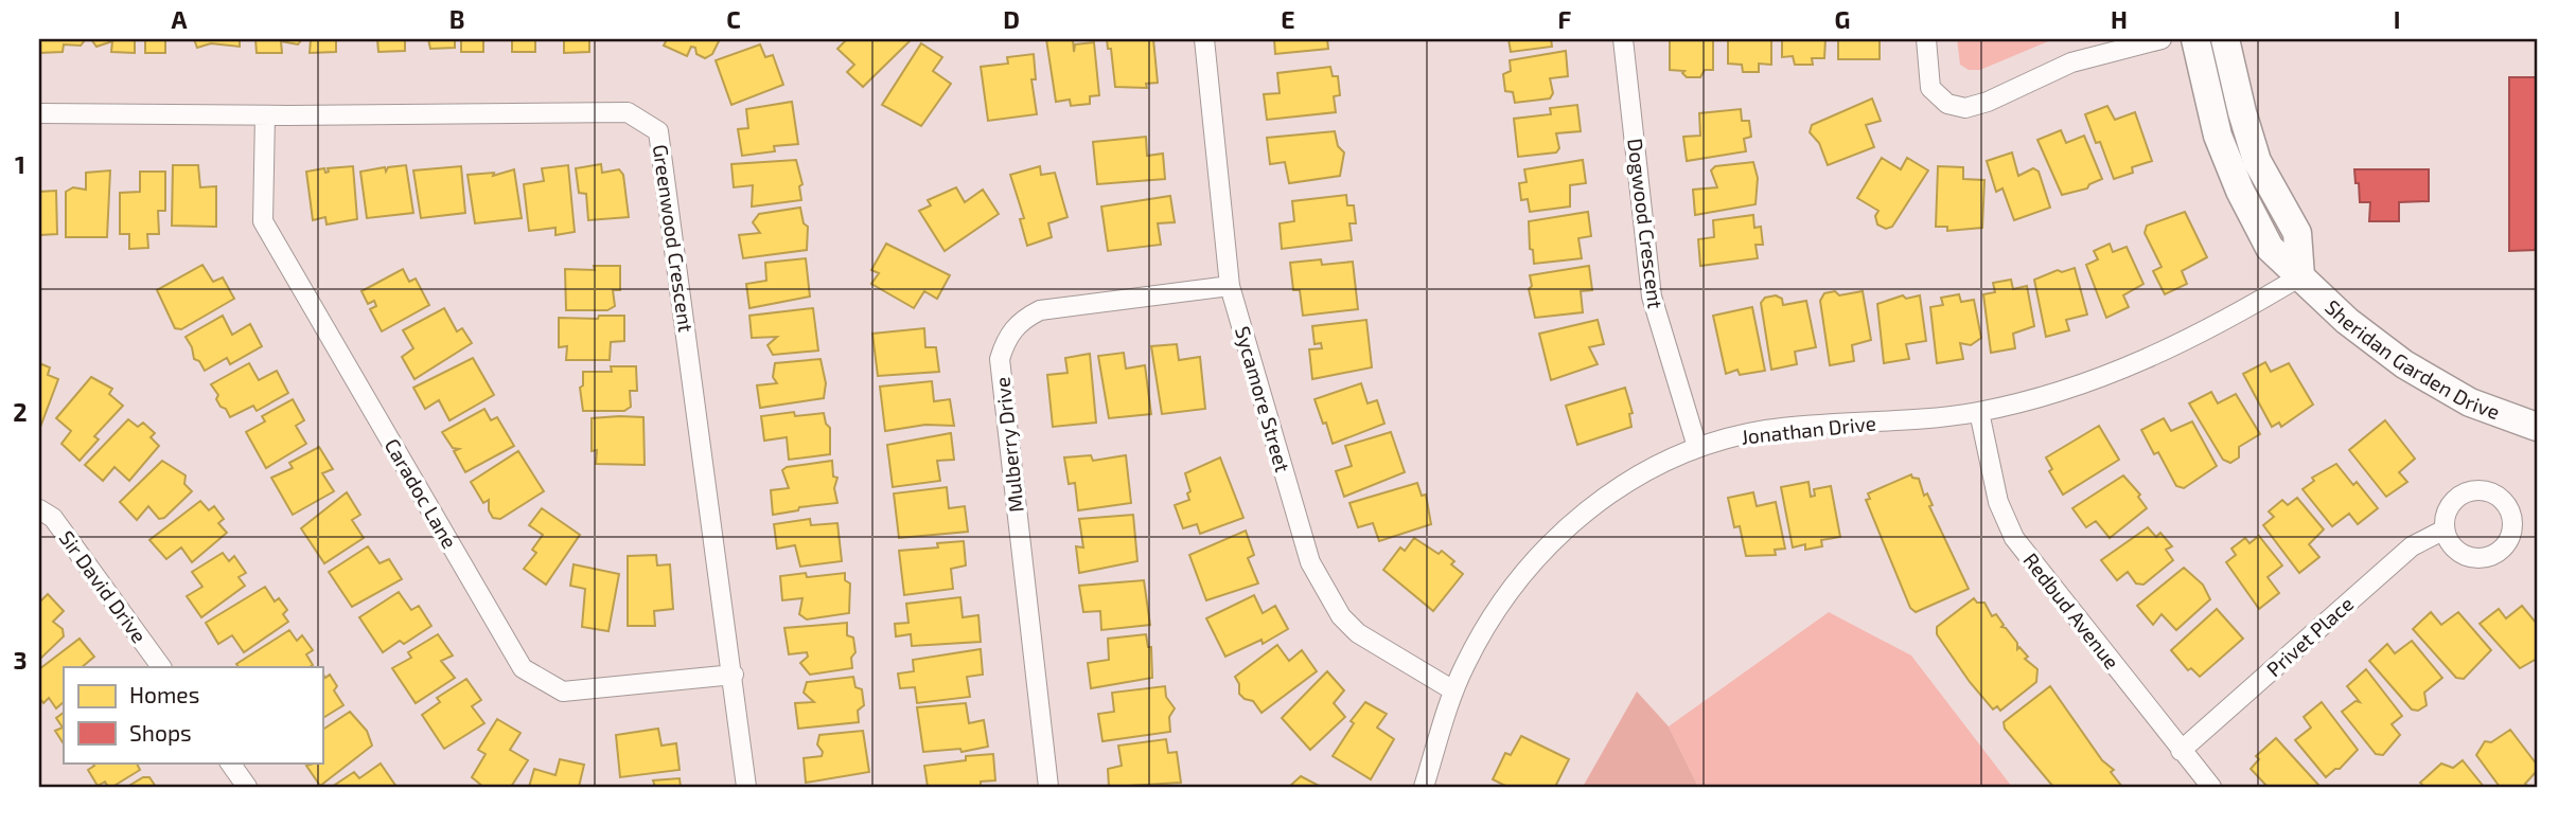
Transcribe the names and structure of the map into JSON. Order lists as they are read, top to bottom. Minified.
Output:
{"streets":{"street":["Dogwood Crescent","Greenwood Crescent","Sheridan Garden Drive","Sycamore Street","Jonathan Drive","Mulberry Drive","Caradoc Lane","Sir David Drive","Redbud Avenue","Privet Place"]},"crossings":[["Dogwood Crescent","Jonathan Drive"],["Greenwood Crescent","Caradoc Lane"],["Sheridan Garden Drive","Jonathan Drive"],["Sycamore Street","Jonathan Drive"],["Sycamore Street","Mulberry Drive"],["Jonathan Drive","Redbud Avenue"],["Redbud Avenue","Privet Place"]],"legend":["Homes","Shops"],"grid":{"columns":["A","B","C","D","E","F","G","H","I"],"rows":["1","2","3"]}}
